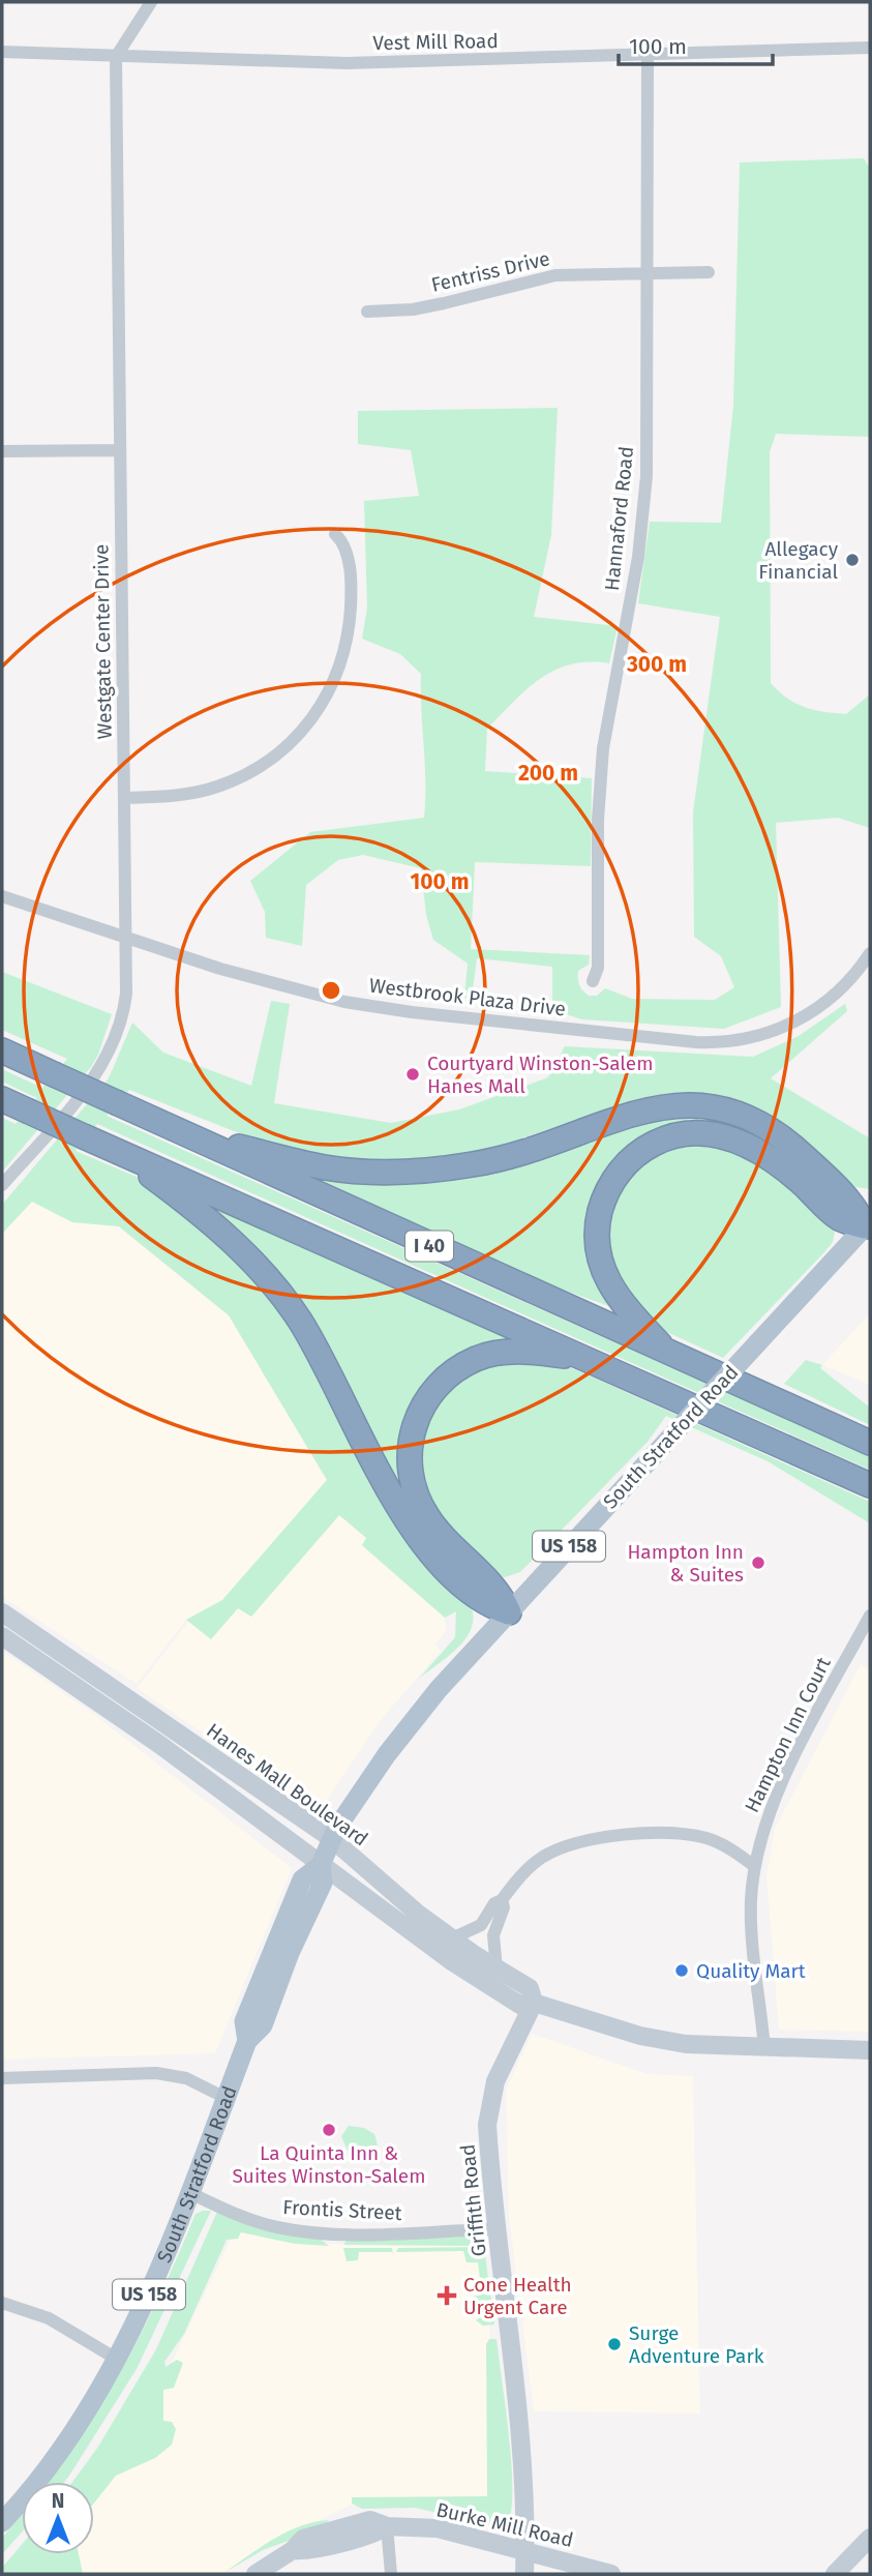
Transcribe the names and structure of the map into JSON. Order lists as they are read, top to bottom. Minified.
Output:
{"streets":{"highway":["I 40"],"main road":["South Stratford Road","US 158","Hanes Mall Boulevard","Griffith Road","Burke Mill Road"],"street":["Vest Mill Road","Fentriss Drive","Hannaford Road","Westgate Center Drive","Westbrook Plaza Drive","Hampton Inn Court","Frontis Street"]},"crossings":[["Vest Mill Road","Hannaford Road"],["Vest Mill Road","Westgate Center Drive"],["Fentriss Drive","Hannaford Road"],["Westgate Center Drive","Westbrook Plaza Drive"],["South Stratford Road","Hanes Mall Boulevard"],["South Stratford Road","Frontis Street"],["Hanes Mall Boulevard","Griffith Road"],["Griffith Road","Frontis Street"],["Griffith Road","Burke Mill Road"]],"places":{"other":["Allegacy Financial","Courtyard Winston-Salem Hanes Mall","Hampton Inn & Suites","Quality Mart","La Quinta Inn & Suites Winston-Salem","Surge Adventure Park"],"health":["Cone Health Urgent Care"]},"scale_bar":"100 m","north":"top","rings":["300 m","200 m","100 m"]}
